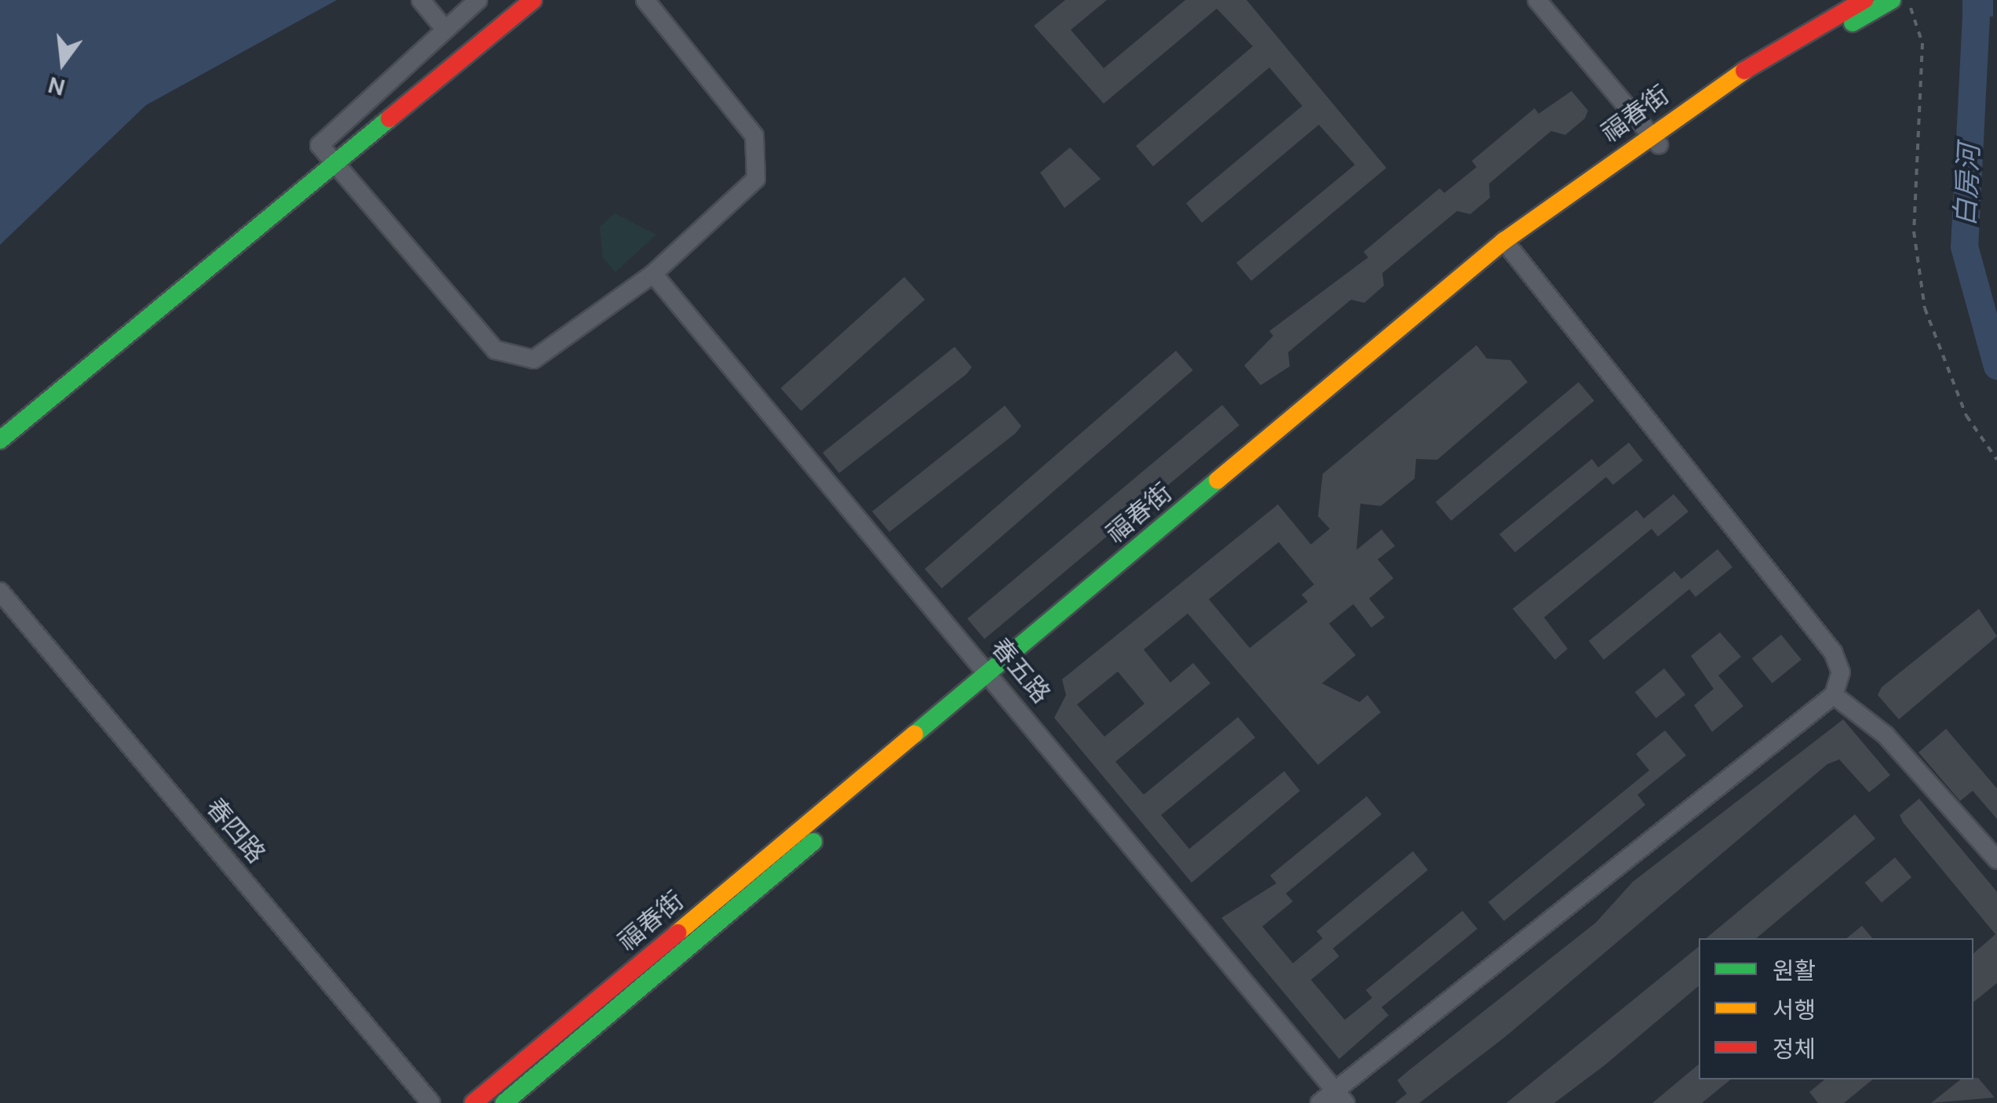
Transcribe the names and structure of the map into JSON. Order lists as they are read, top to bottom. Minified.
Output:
{"streets":{"main road":["福春街"],"street":["春五路","春四路"]},"crossings":[["福春街","春五路"]],"water":["白房河"],"legend":["원활","서행","정체"],"north":"bottom"}
